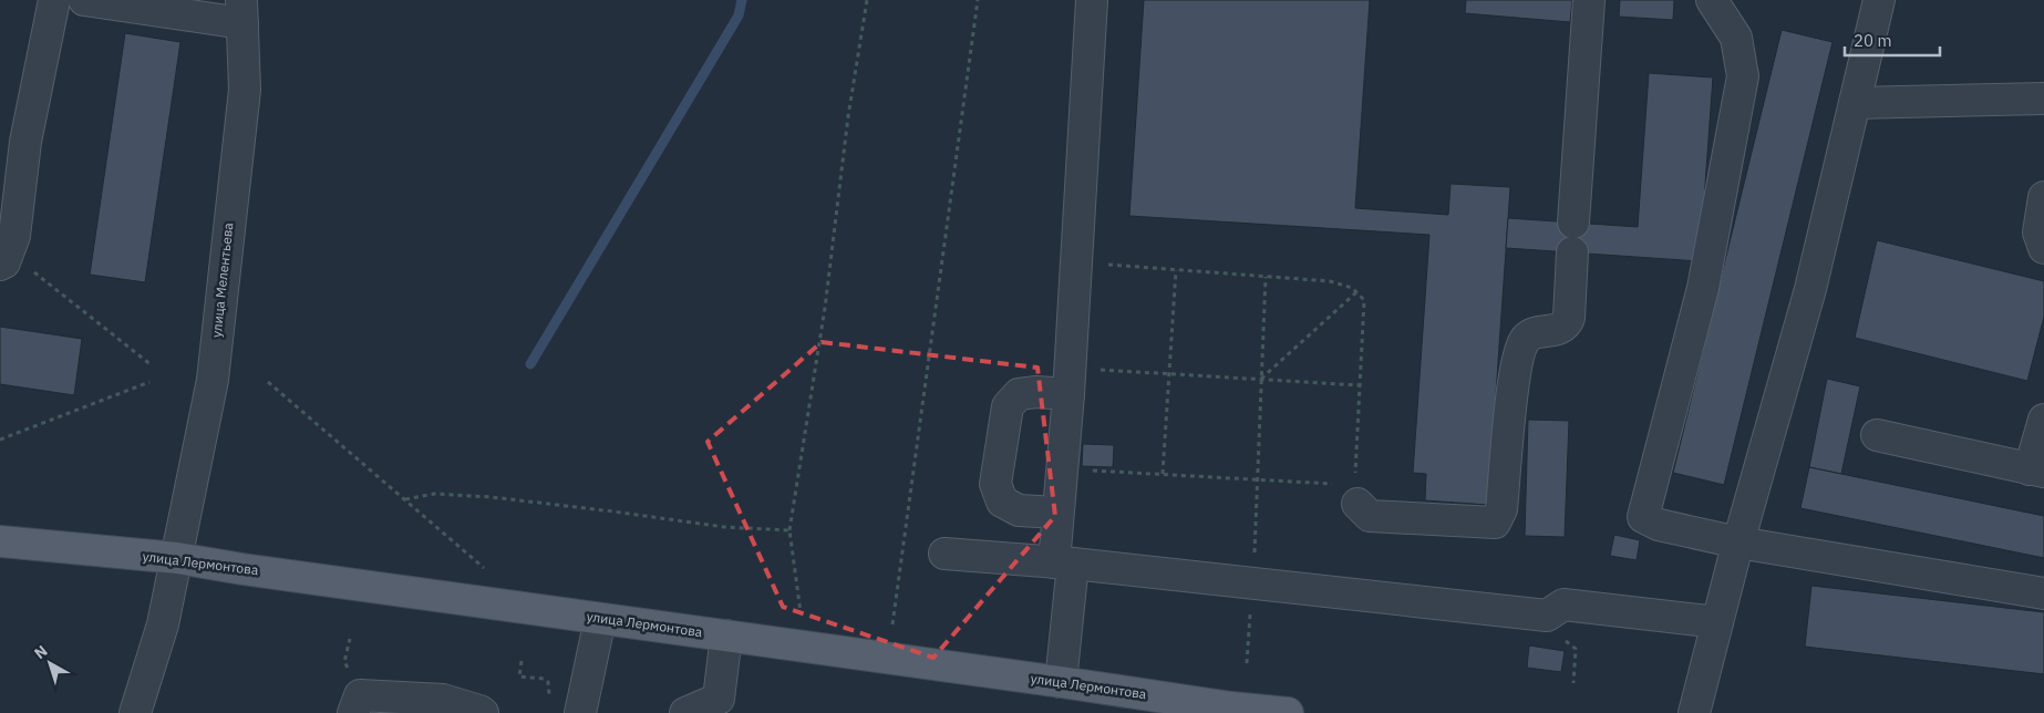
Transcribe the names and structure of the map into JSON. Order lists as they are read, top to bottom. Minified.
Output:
{"streets":{"main road":["улица Лермонтова"],"street":["улица Мелентьева"]},"crossings":[["улица Мелентьева","улица Лермонтова"]],"scale_bar":"20 m","north":"top left"}
